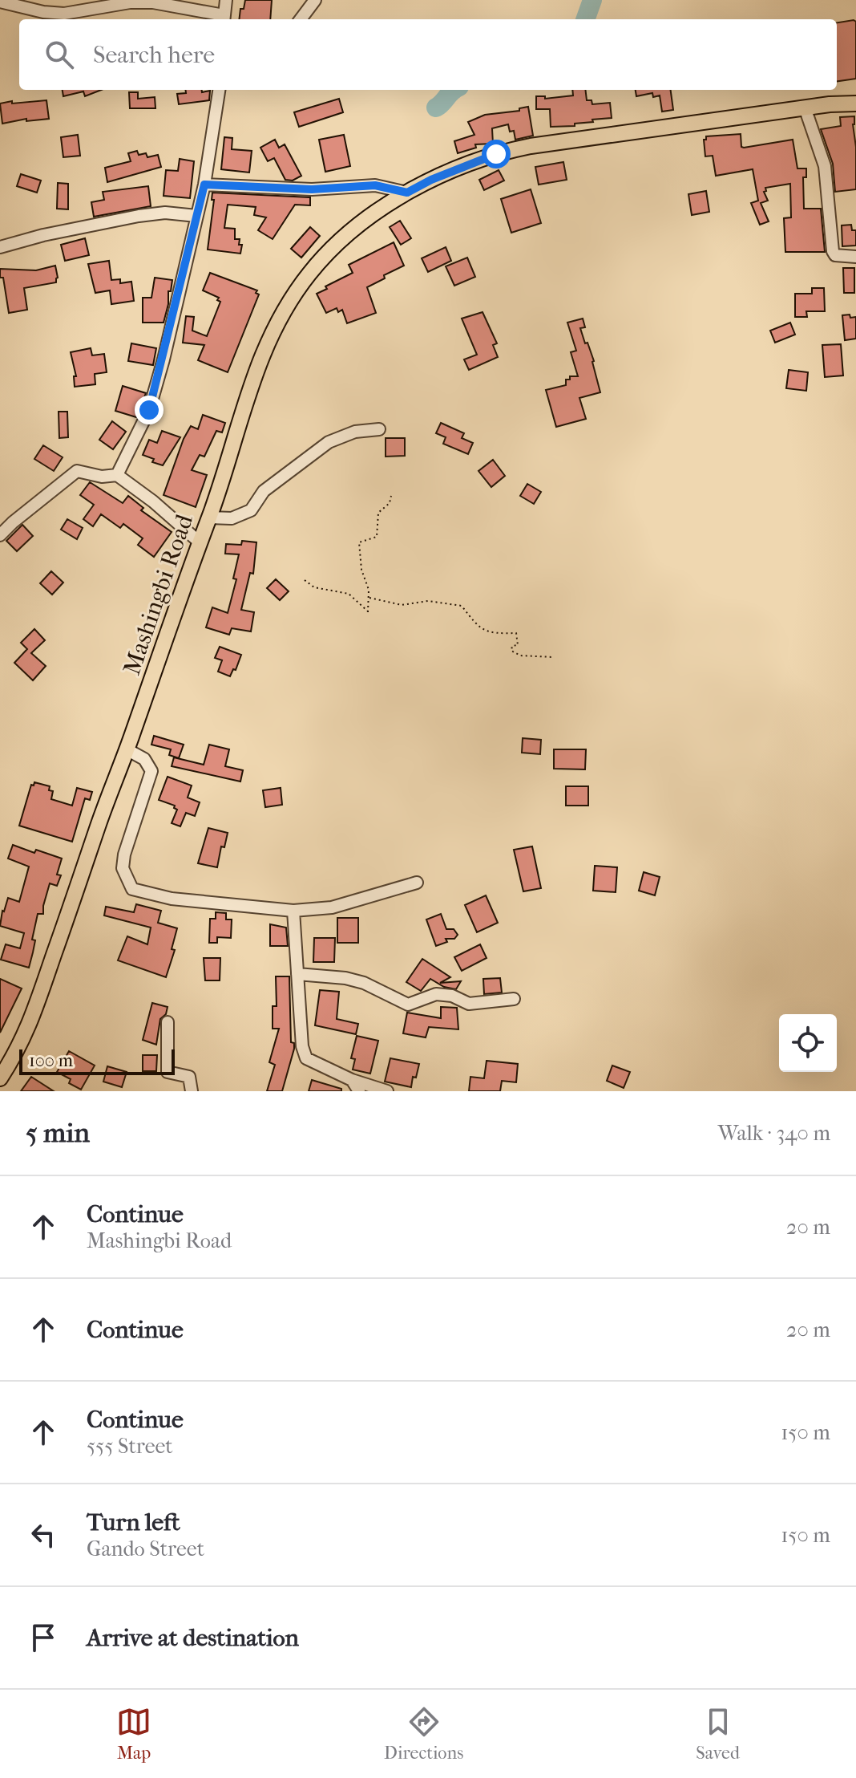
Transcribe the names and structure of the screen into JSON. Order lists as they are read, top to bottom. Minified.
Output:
{"streets":{"main road":["Mashingbi Road"]},"scale_bar":"100 m","page":{"search":"Search here","scale":"100 m","heading":["5 min","Walk · 340 m"],"list":[["Continue","Mashingbi Road","20 m"],["Continue","20 m"],["Continue","555 Street","150 m"],["Turn left","Gando Street","150 m"],"Arrive at destination"],"nav":["Map","Directions","Saved"]}}
